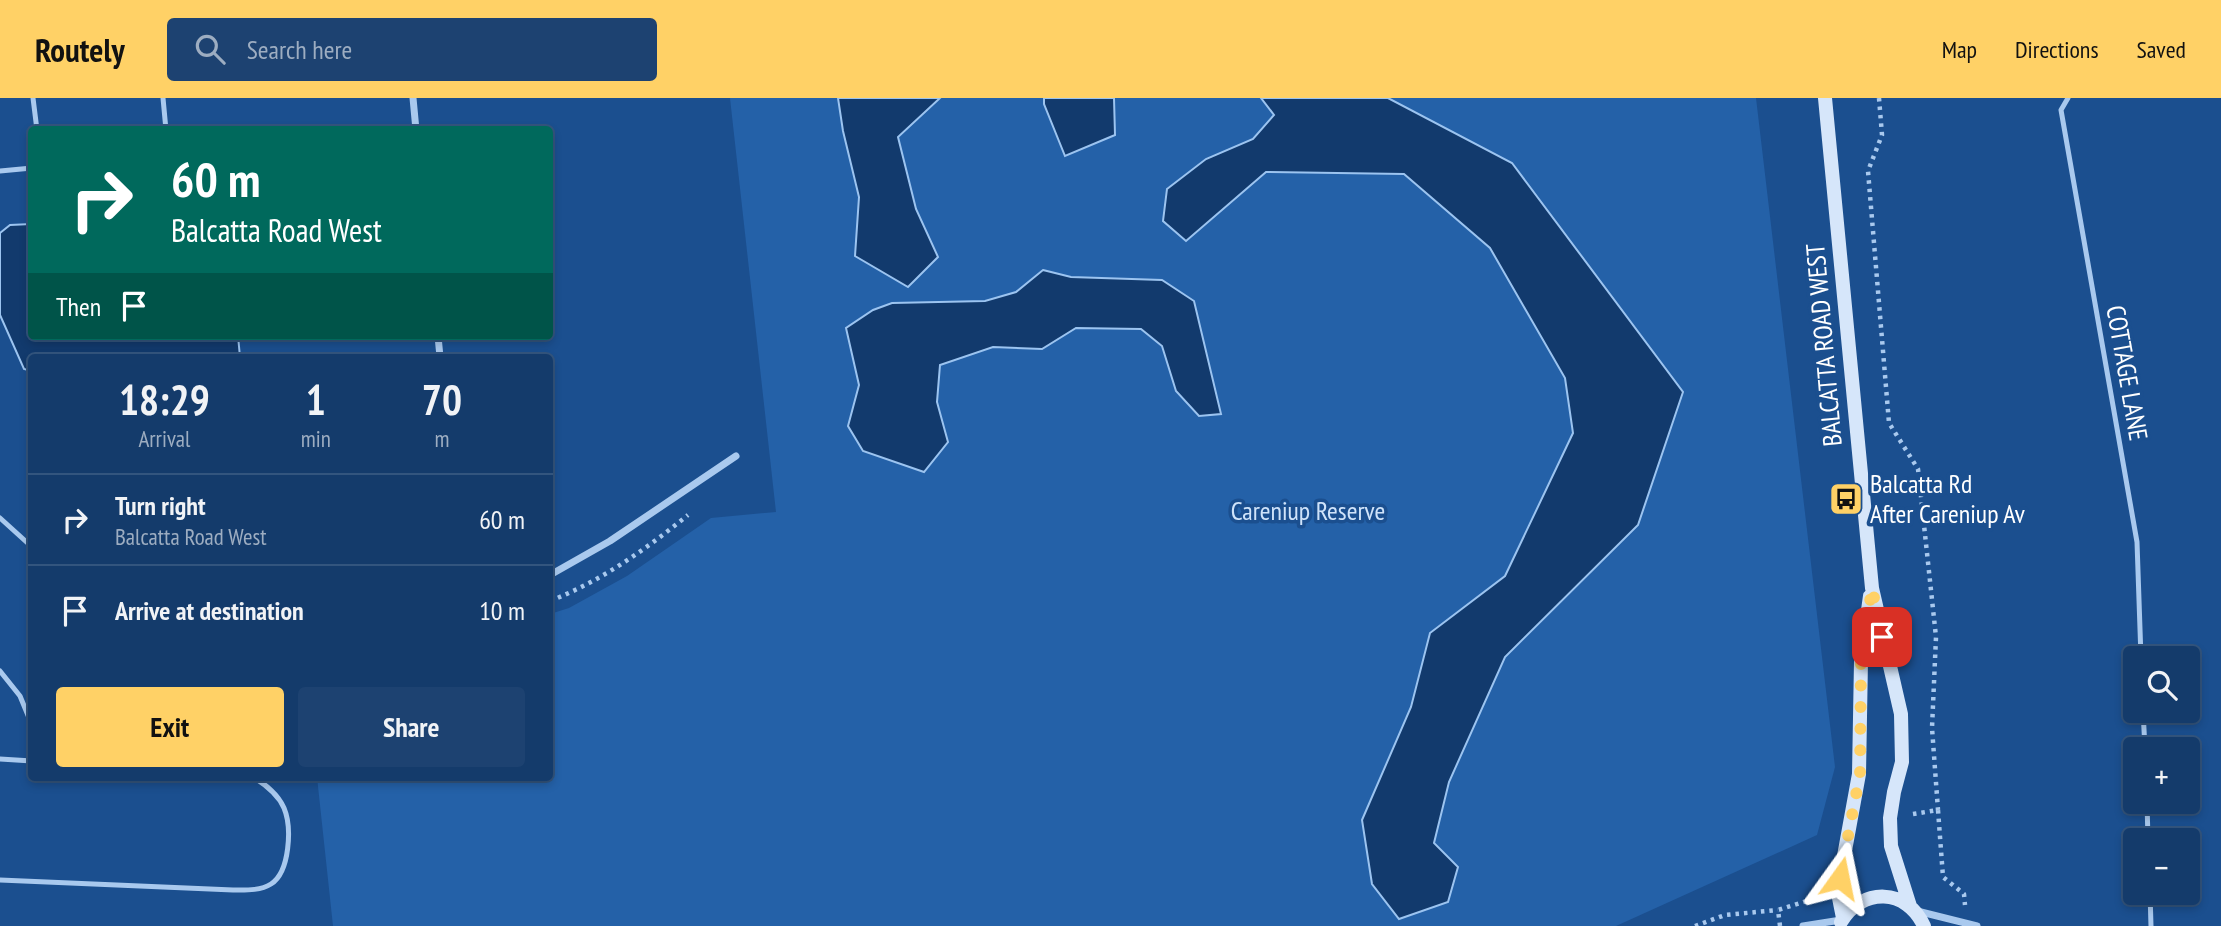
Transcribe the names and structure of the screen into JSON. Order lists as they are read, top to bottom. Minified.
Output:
{"streets":{"street":["BALCATTA ROAD WEST"],"lane":["COTTAGE LANE"]},"parks":["Careniup Reserve"],"places":{"bus stop":["Balcatta Rd After Careniup Av"]},"page":{"header":"Routely","search":"Search here","nav":["Map","Directions","Saved"],"turn":["60 m","Balcatta Road West"],"then":"Then","eta":["18:29","Arrival","1","min","70","m"],"list":[{"name":"Turn right","note":"Balcatta Road West","value":"60 m"},{"name":"Arrive at destination","value":"10 m"}],"map_buttons":["+","−"],"buttons":["Exit","Share"]}}
